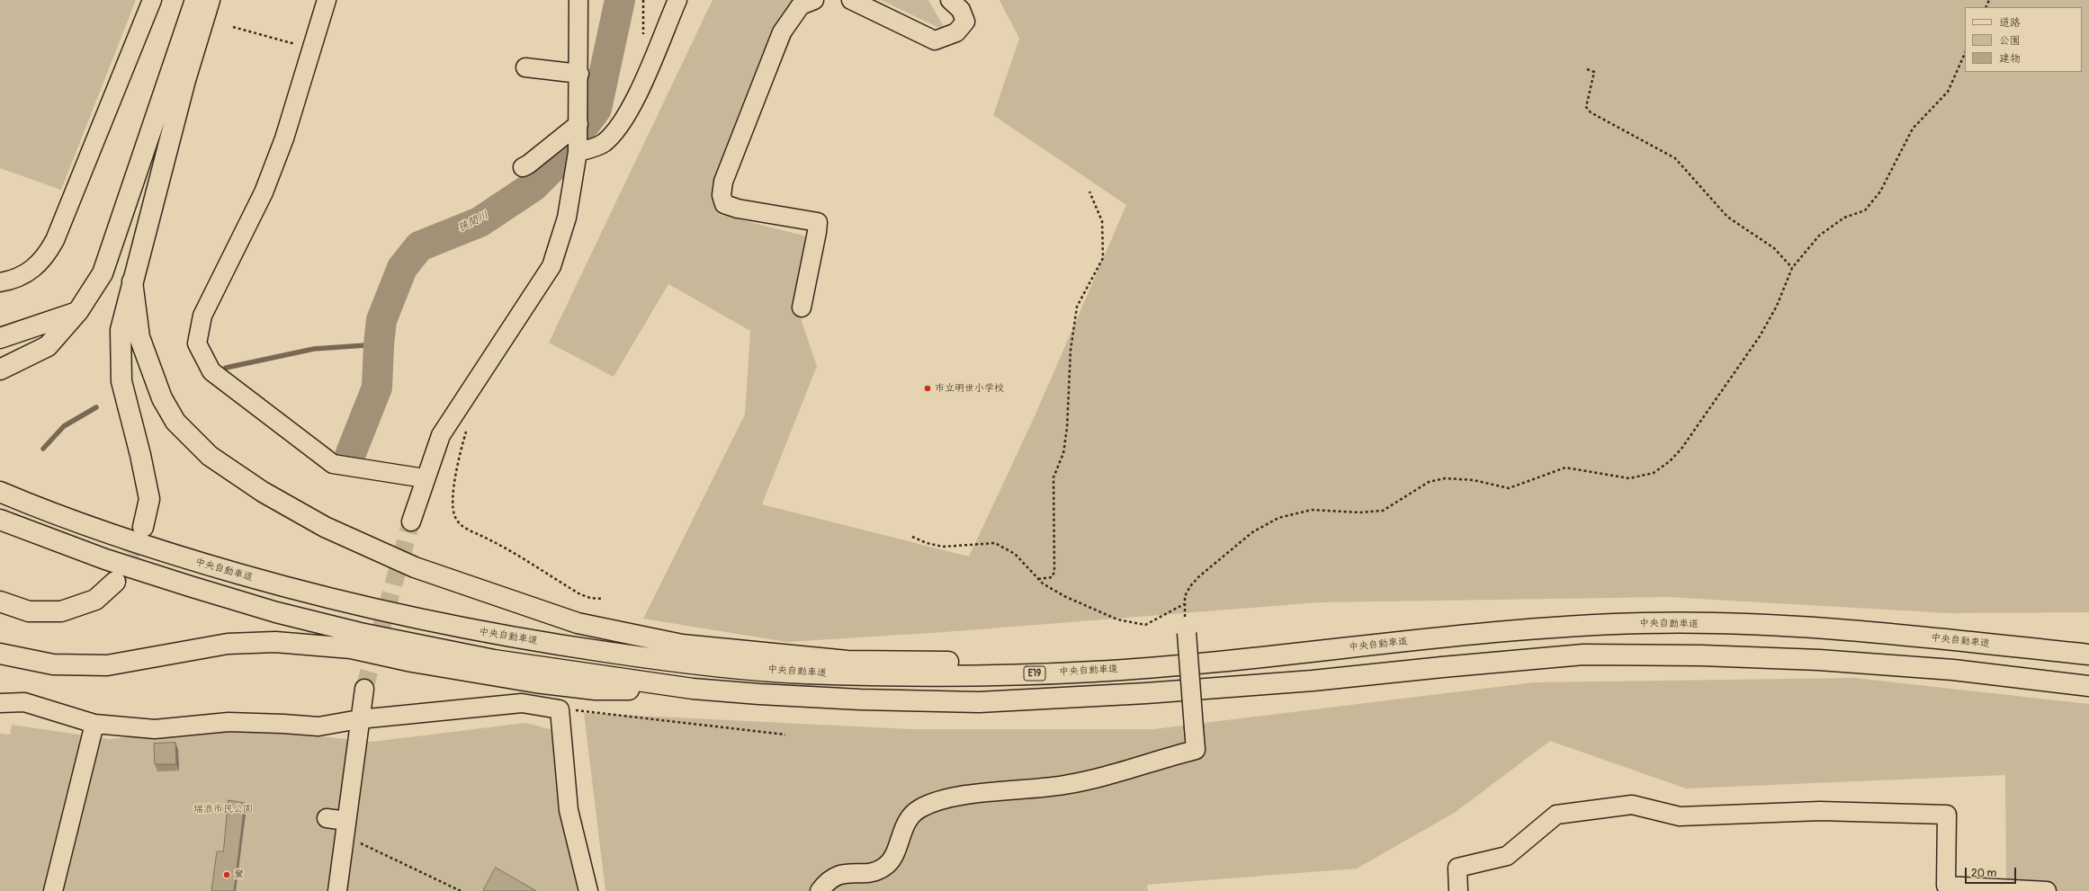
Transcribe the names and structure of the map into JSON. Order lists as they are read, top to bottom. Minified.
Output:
{"streets":{"highway":["中央自動車道","E19"]},"water":["狭間川"],"parks":["瑞浪市民公園"],"places":["市立明世小学校","鸞"],"legend":["道路","公園","建物"],"scale_bar":"20 m"}
